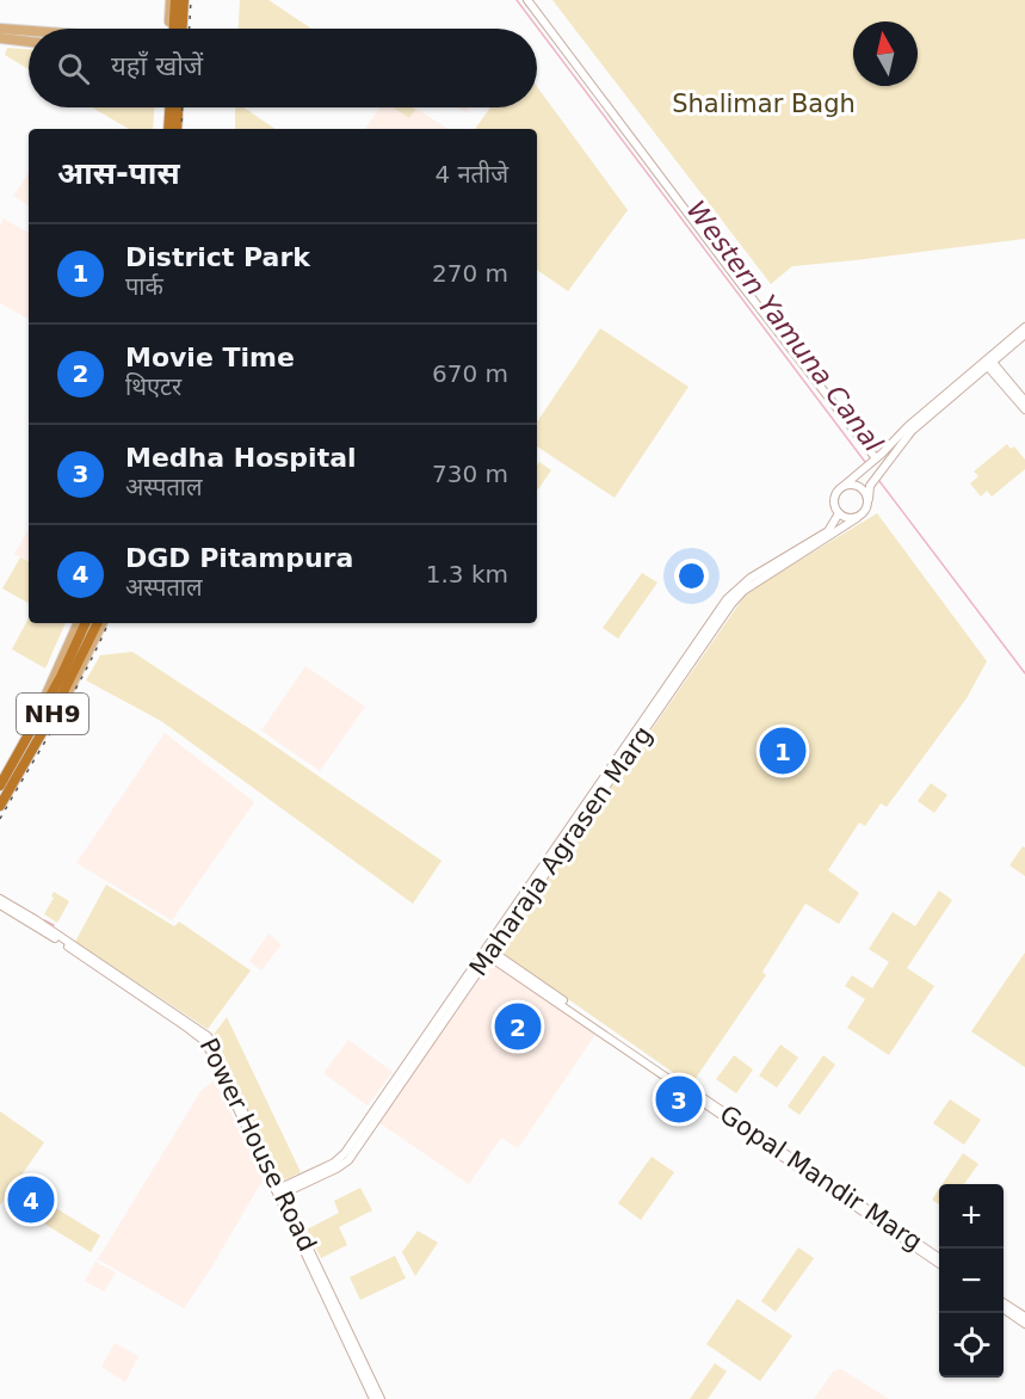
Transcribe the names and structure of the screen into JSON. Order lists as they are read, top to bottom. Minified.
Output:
{"streets":{"highway":["NH9"],"street":["Maharaja Agrasen Marg","Power House Road","Gopal Mandir Marg"]},"crossings":[["Maharaja Agrasen Marg","Power House Road"],["Maharaja Agrasen Marg","Gopal Mandir Marg"]],"water":["Western Yamuna Canal"],"parks":["Shalimar Bagh"],"north":"top","page":{"search":"यहाँ खोजें","heading":["आस-पास","4 नतीजे"],"list":[{"mark":"1","name":"District Park","note":"पार्क","value":"270 m"},{"mark":"2","name":"Movie Time","note":"थिएटर","value":"670 m"},{"mark":"3","name":"Medha Hospital","note":"अस्पताल","value":"730 m"},{"mark":"4","name":"DGD Pitampura","note":"अस्पताल","value":"1.3 km"}],"pins":["1","2","3","4"],"map_buttons":["+","−"]}}
